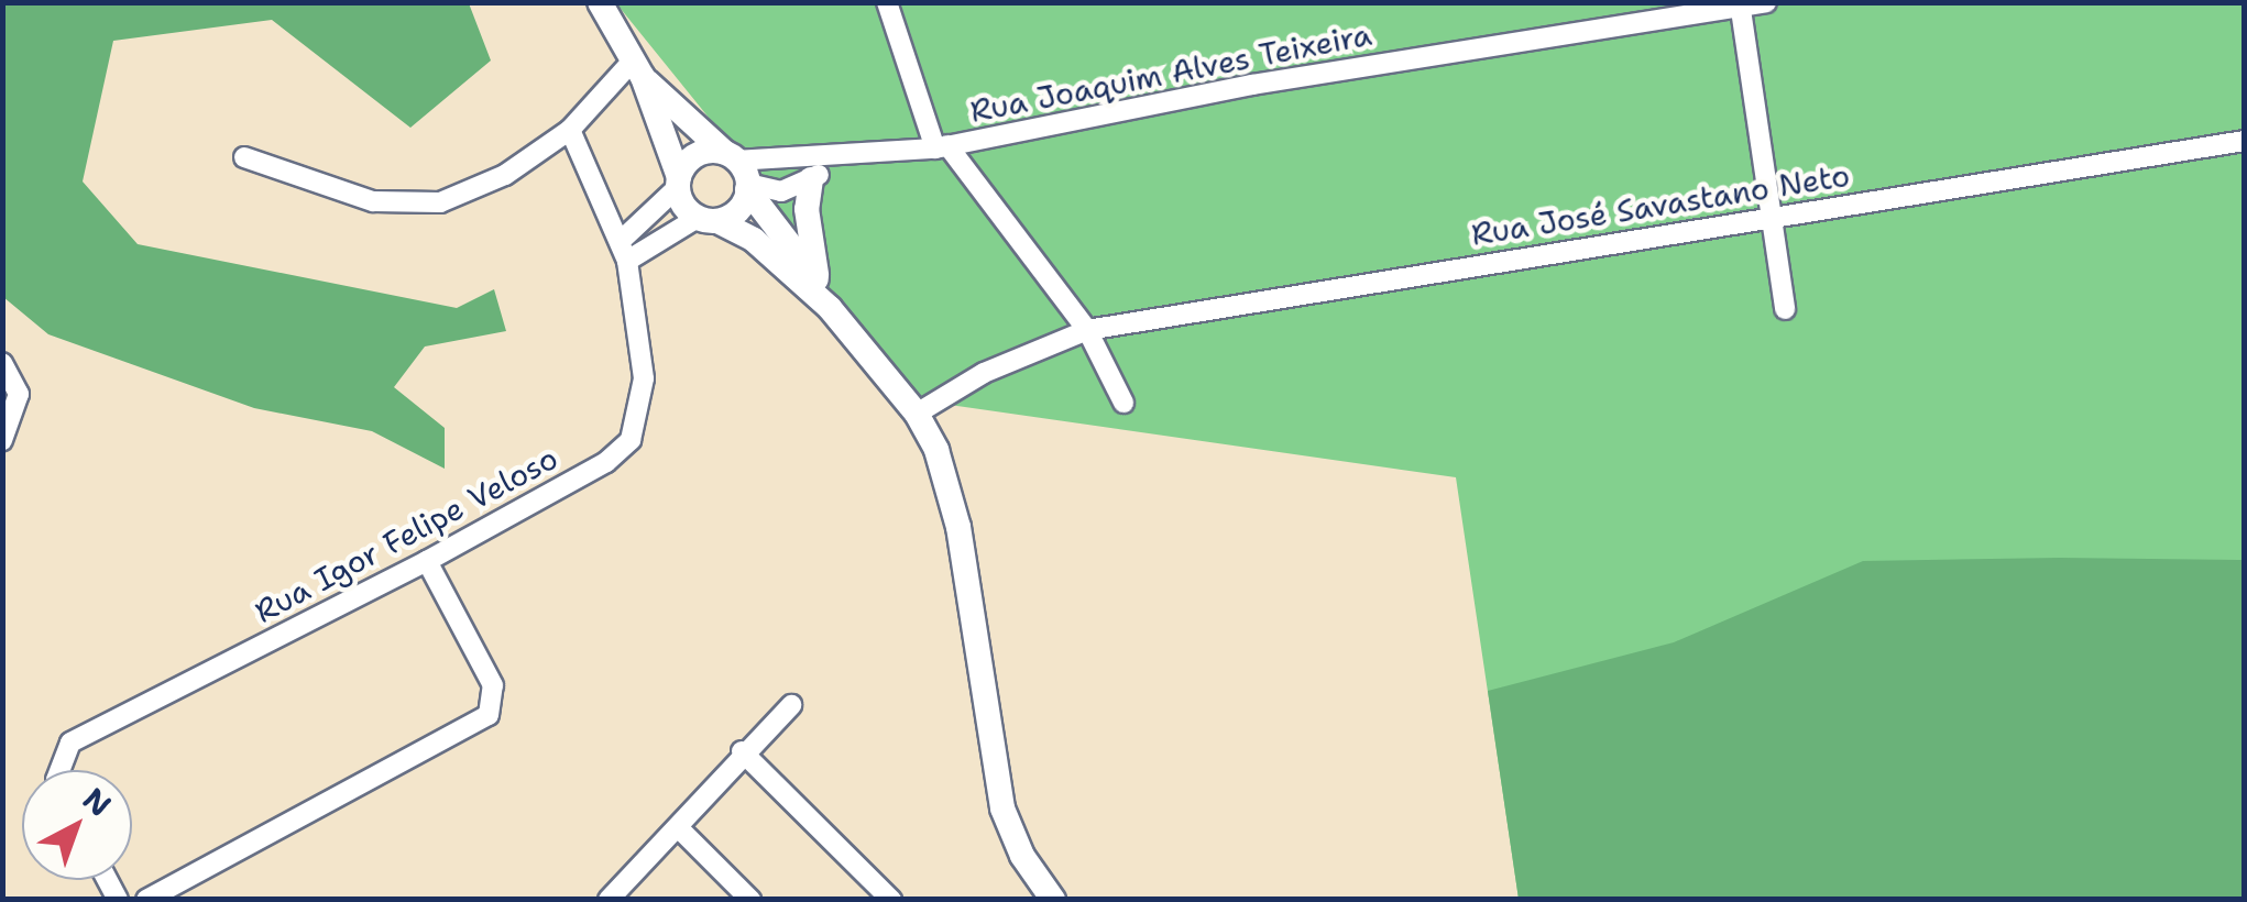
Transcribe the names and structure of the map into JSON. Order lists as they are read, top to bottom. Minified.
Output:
{"streets":{"street":["Rua Joaquim Alves Teixeira","Rua José Savastano Neto","Rua Igor Felipe Veloso"]},"north":"top right"}
